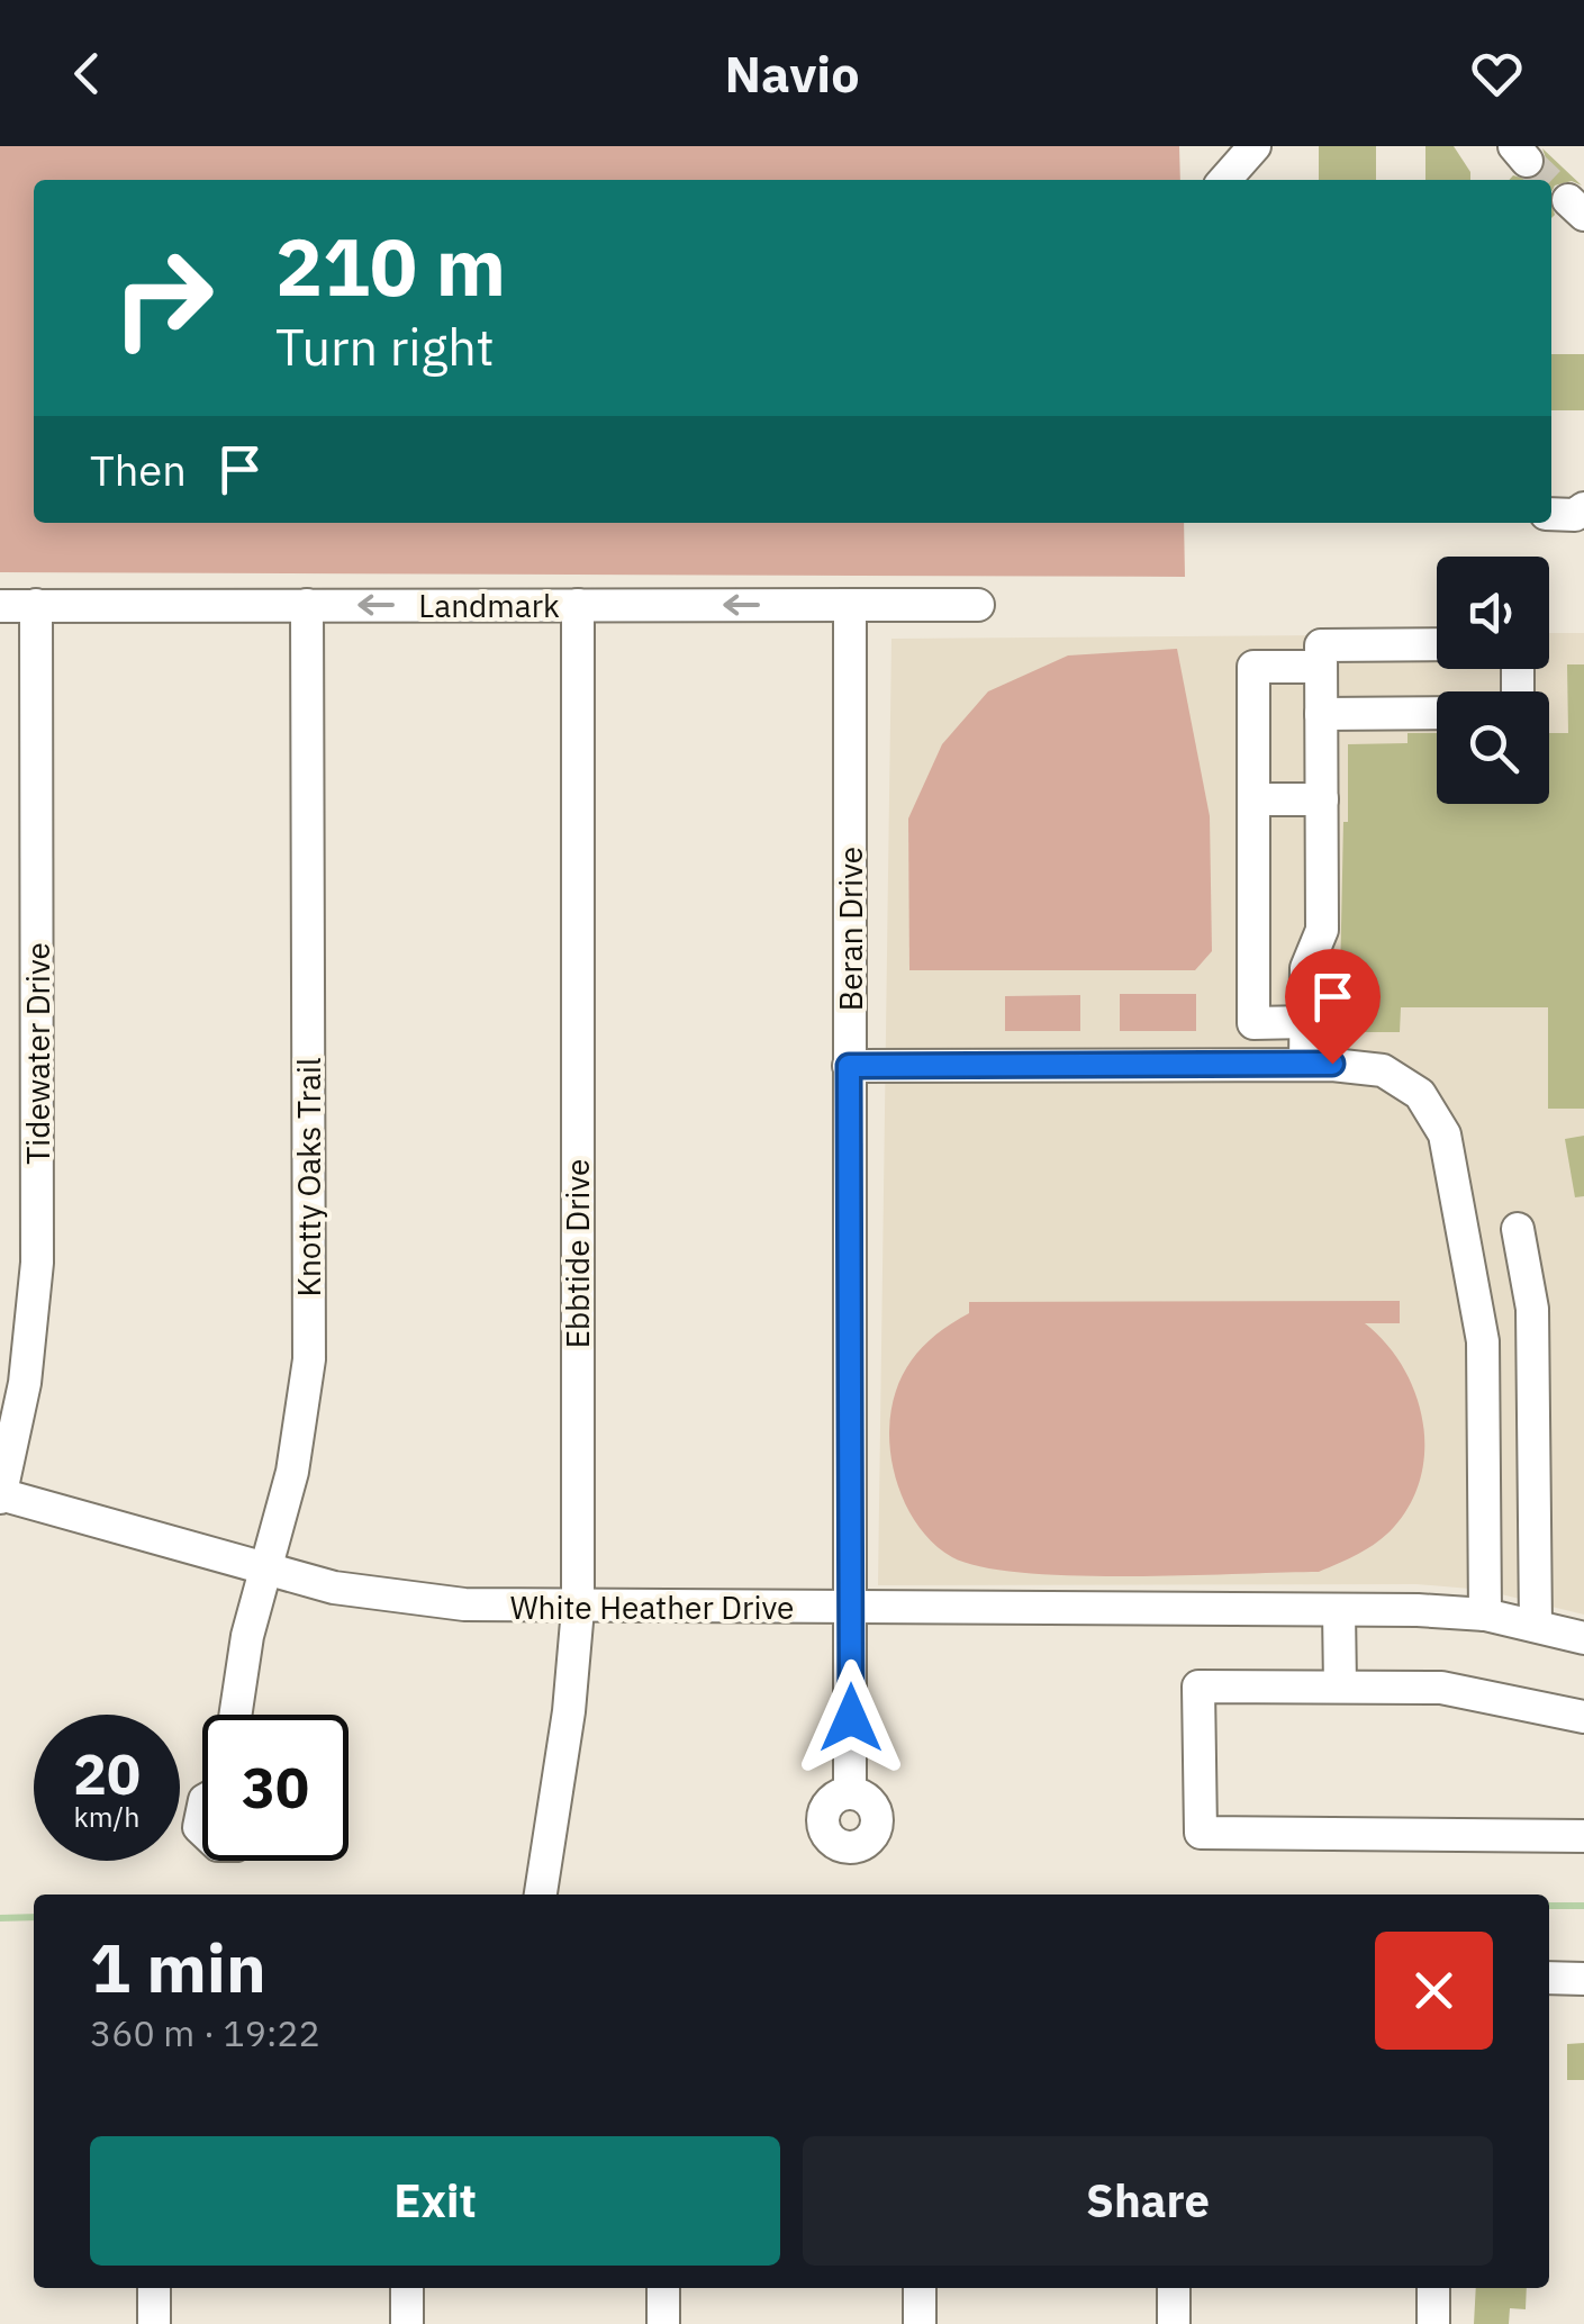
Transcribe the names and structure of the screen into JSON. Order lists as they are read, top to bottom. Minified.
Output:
{"streets":{"street":["Landmark","Beran Drive","Tidewater Drive","Knotty Oaks Trail","Ebbtide Drive","White Heather Drive"]},"crossings":[["Landmark","Beran Drive"],["Landmark","Tidewater Drive"],["Landmark","Knotty Oaks Trail"],["Landmark","Ebbtide Drive"],["Beran Drive","White Heather Drive"],["Tidewater Drive","White Heather Drive"],["Knotty Oaks Trail","White Heather Drive"],["Ebbtide Drive","White Heather Drive"]],"one_way":["Landmark"],"page":{"header":"Navio","turn":["210 m","Turn right"],"then":"Then","speed":"20 km/h","limit":"30","heading":["1 min","360 m · 19:22"],"buttons":["Exit","Share"]}}
